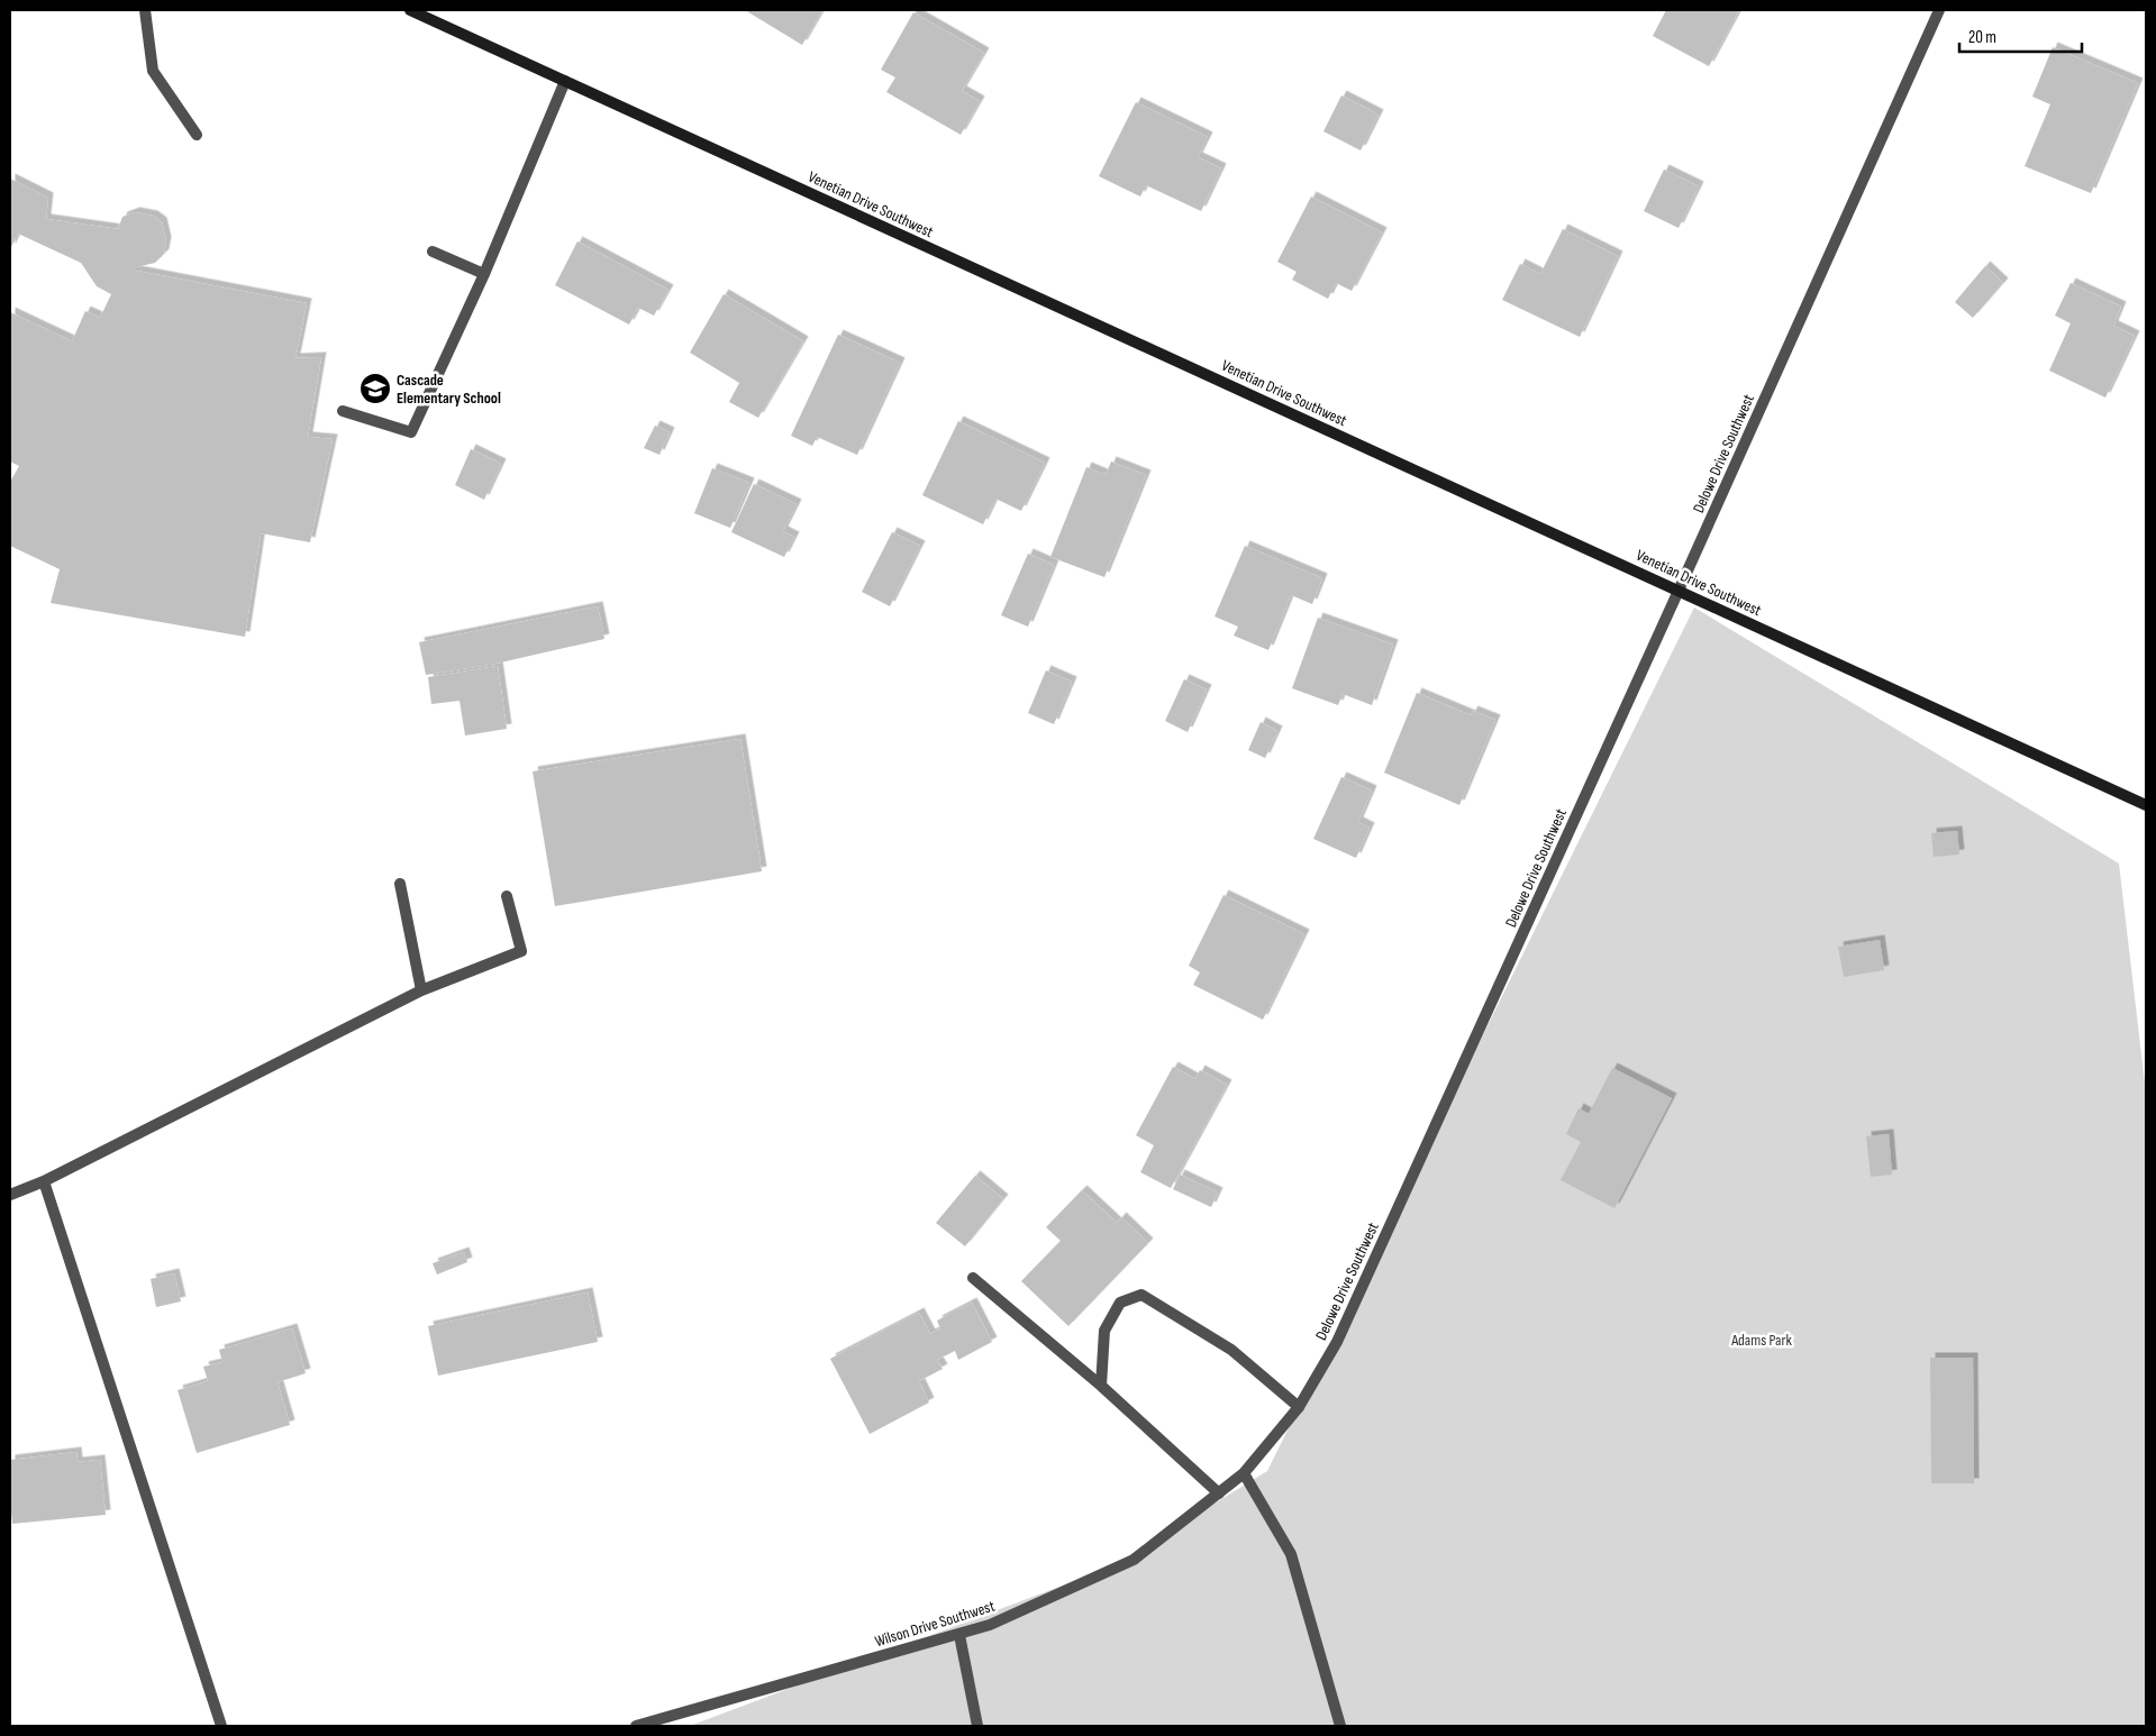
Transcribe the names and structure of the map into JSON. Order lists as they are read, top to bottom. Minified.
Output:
{"streets":{"street":["Venetian Drive Southwest","Delowe Drive Southwest","Wilson Drive Southwest"]},"crossings":[["Venetian Drive Southwest","Delowe Drive Southwest"],["Delowe Drive Southwest","Wilson Drive Southwest"]],"parks":["Adams Park"],"places":{"school or university":["Cascade Elementary School"]},"scale_bar":"20 m"}
